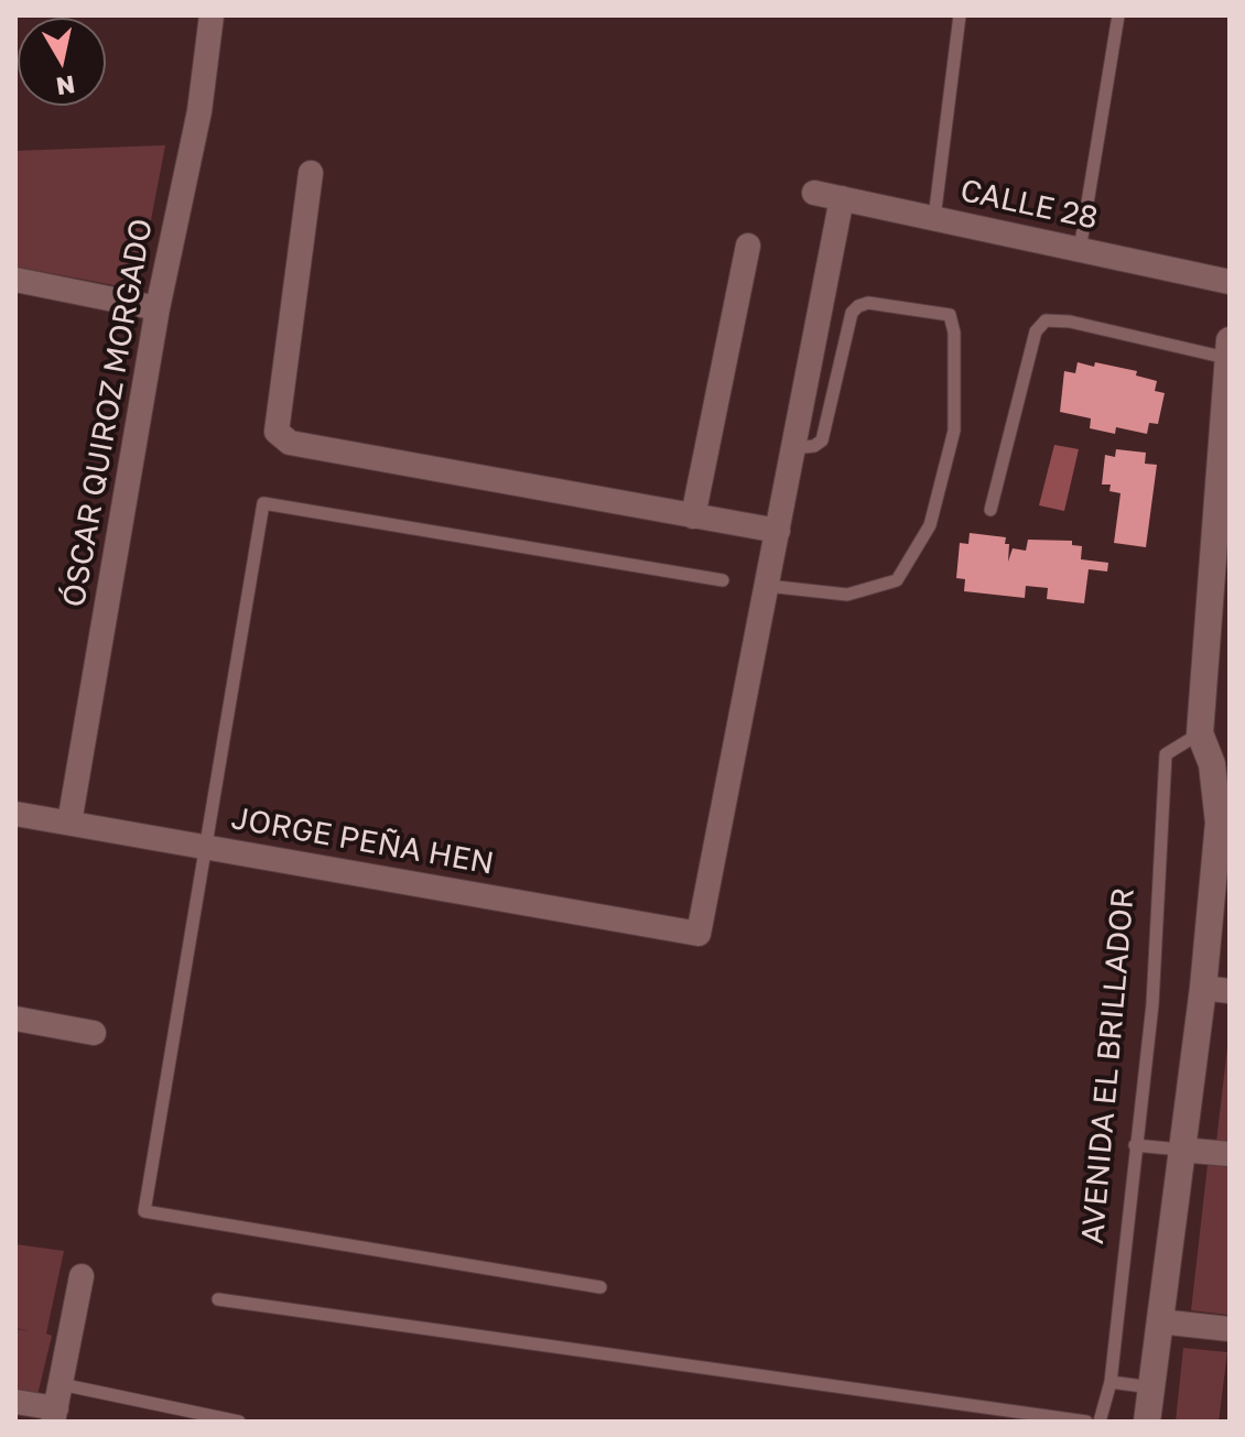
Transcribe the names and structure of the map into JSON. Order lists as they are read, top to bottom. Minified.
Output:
{"streets":{"street":["CALLE 28","ÓSCAR QUIROZ MORGADO","JORGE PEÑA HEN"],"lane":["AVENIDA EL BRILLADOR"]},"crossings":[["ÓSCAR QUIROZ MORGADO","JORGE PEÑA HEN"]],"north":"bottom"}
